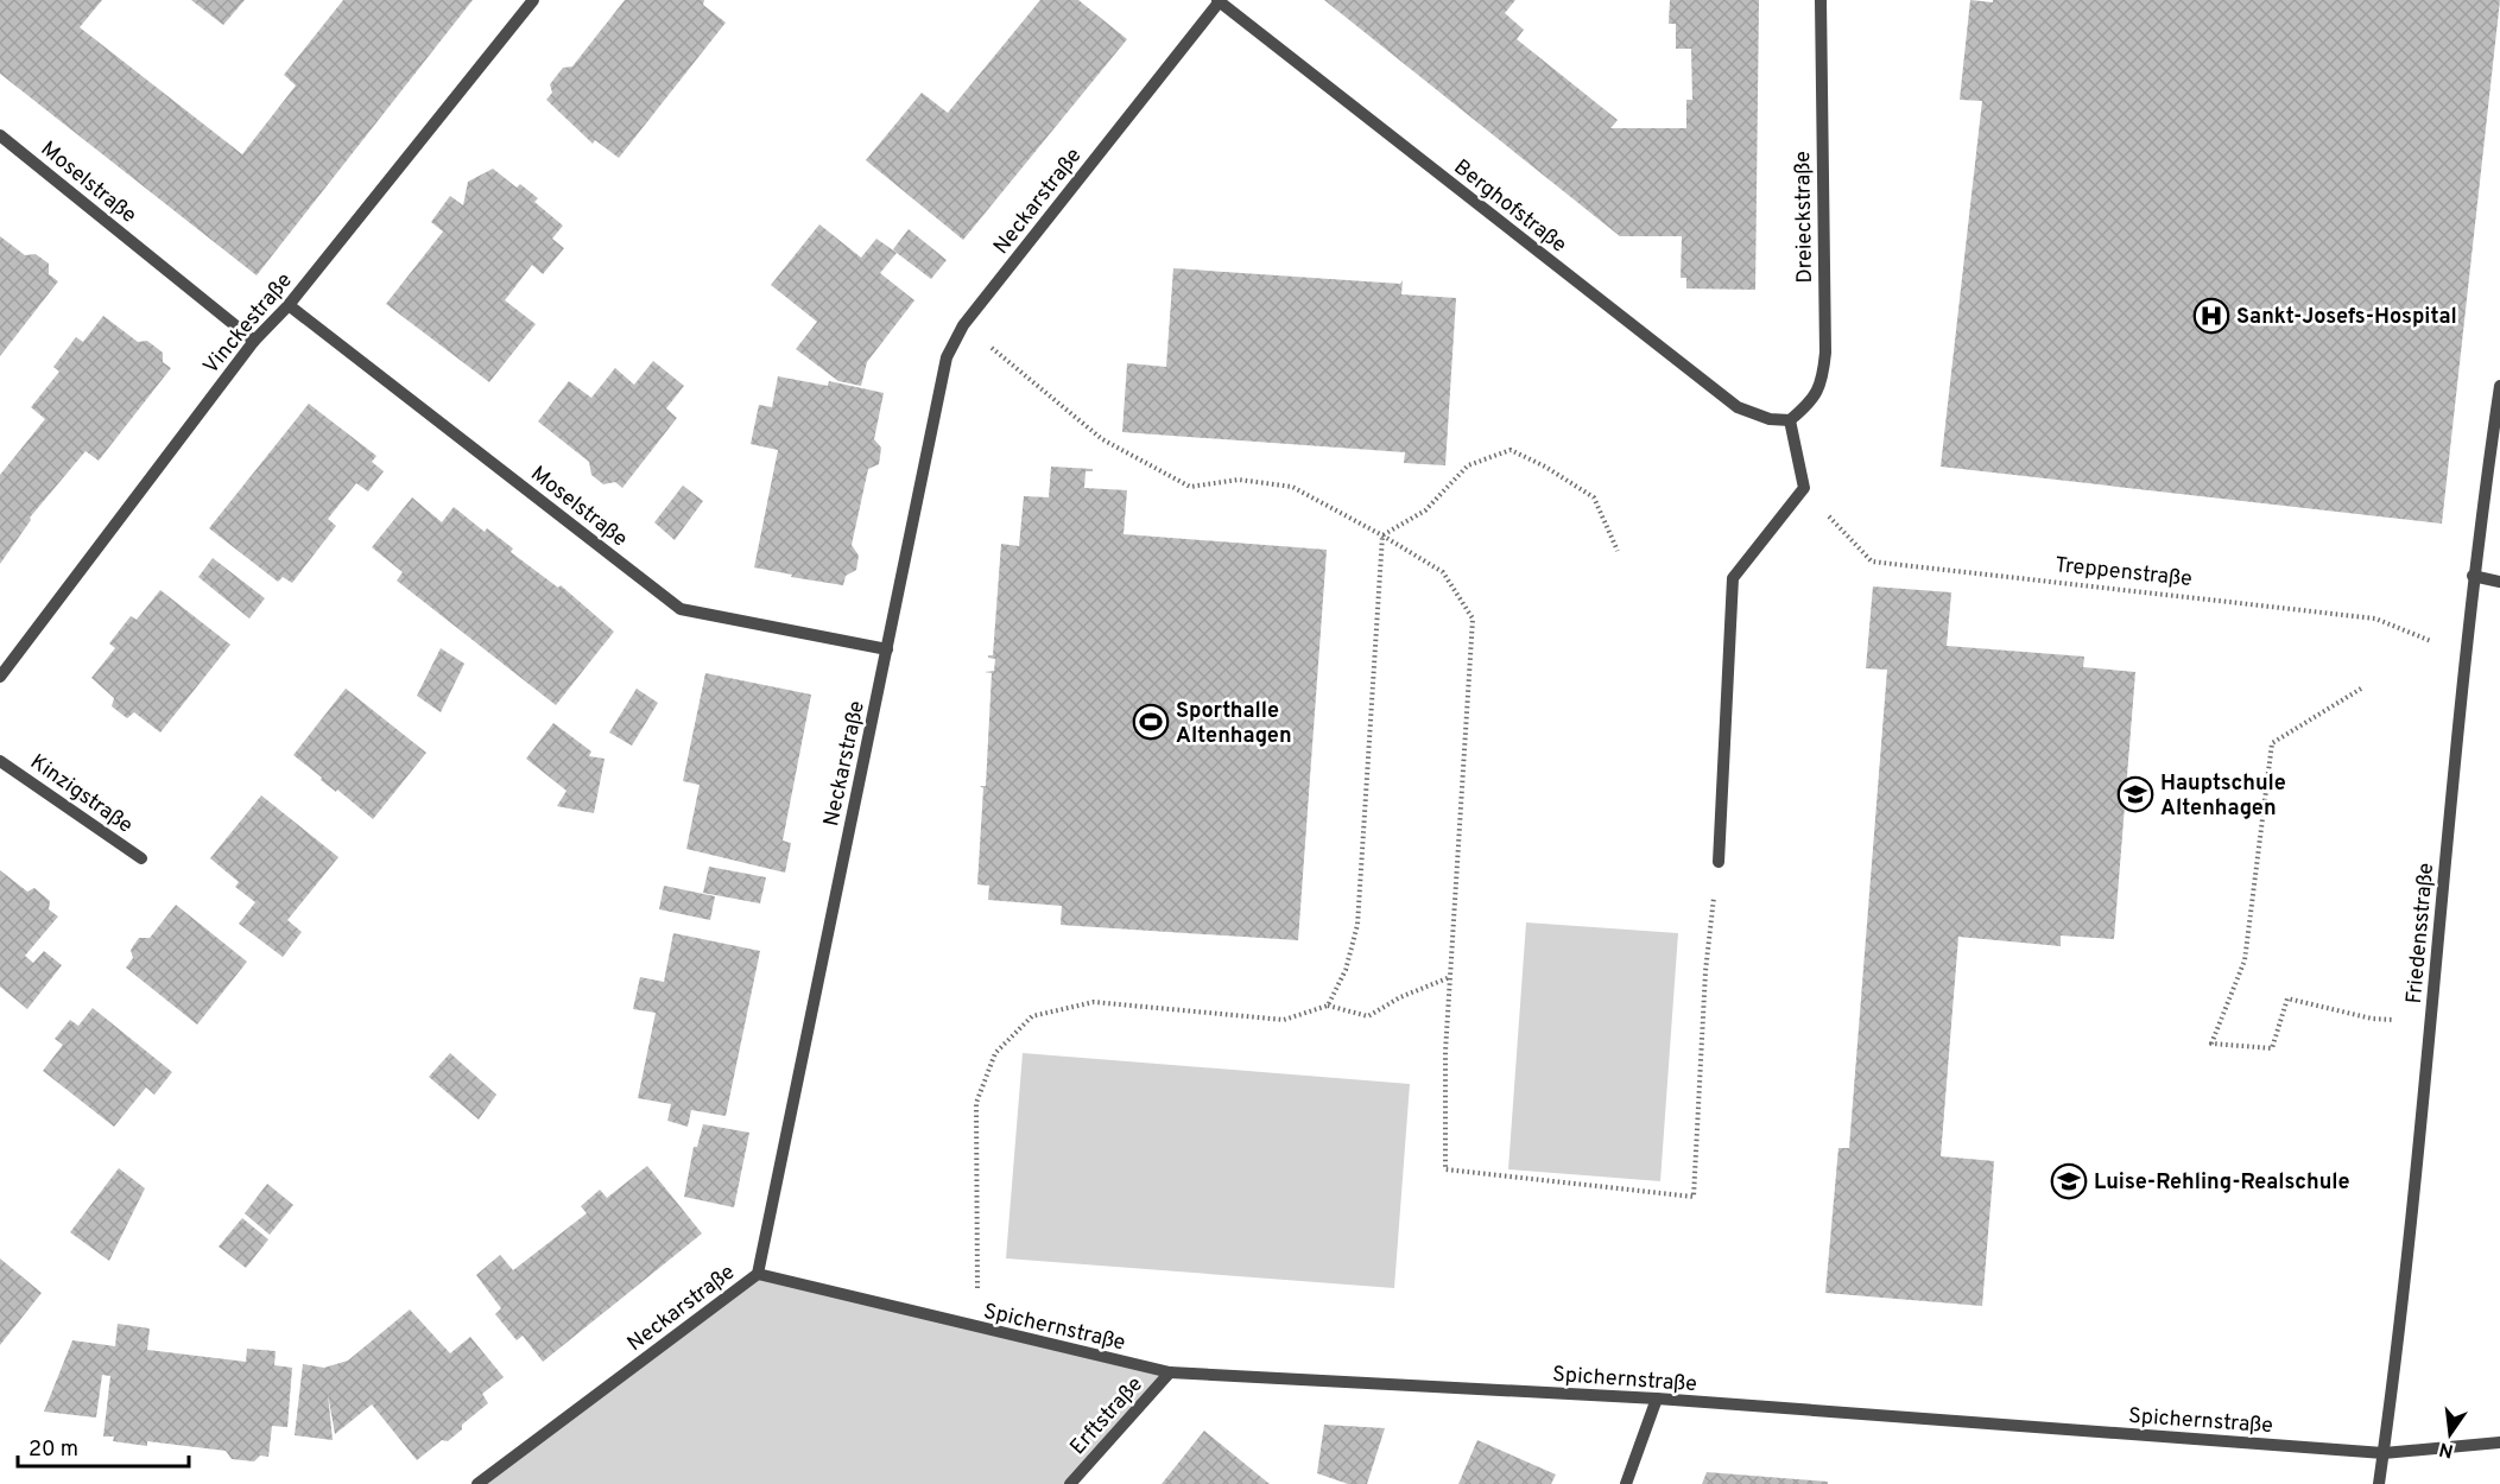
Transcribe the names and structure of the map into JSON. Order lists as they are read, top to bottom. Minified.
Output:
{"streets":{"street":["Moselstraße","Neckarstraße","Berghofstraße","Dreieckstraße","Vinckestraße","Kinzigstraße","Friedensstraße","Spichernstraße","Erftstraße"],"path":["Treppenstraße"]},"crossings":[["Moselstraße","Neckarstraße"],["Moselstraße","Vinckestraße"],["Neckarstraße","Berghofstraße"],["Neckarstraße","Spichernstraße"],["Berghofstraße","Dreieckstraße"],["Treppenstraße","Friedensstraße"],["Friedensstraße","Spichernstraße"],["Spichernstraße","Erftstraße"]],"places":{"hospital":["Sankt-Josefs-Hospital"],"sports":["Sporthalle Altenhagen"],"school or university":["Hauptschule Altenhagen","Luise-Rehling-Realschule"]},"scale_bar":"20 m","north":"bottom"}
